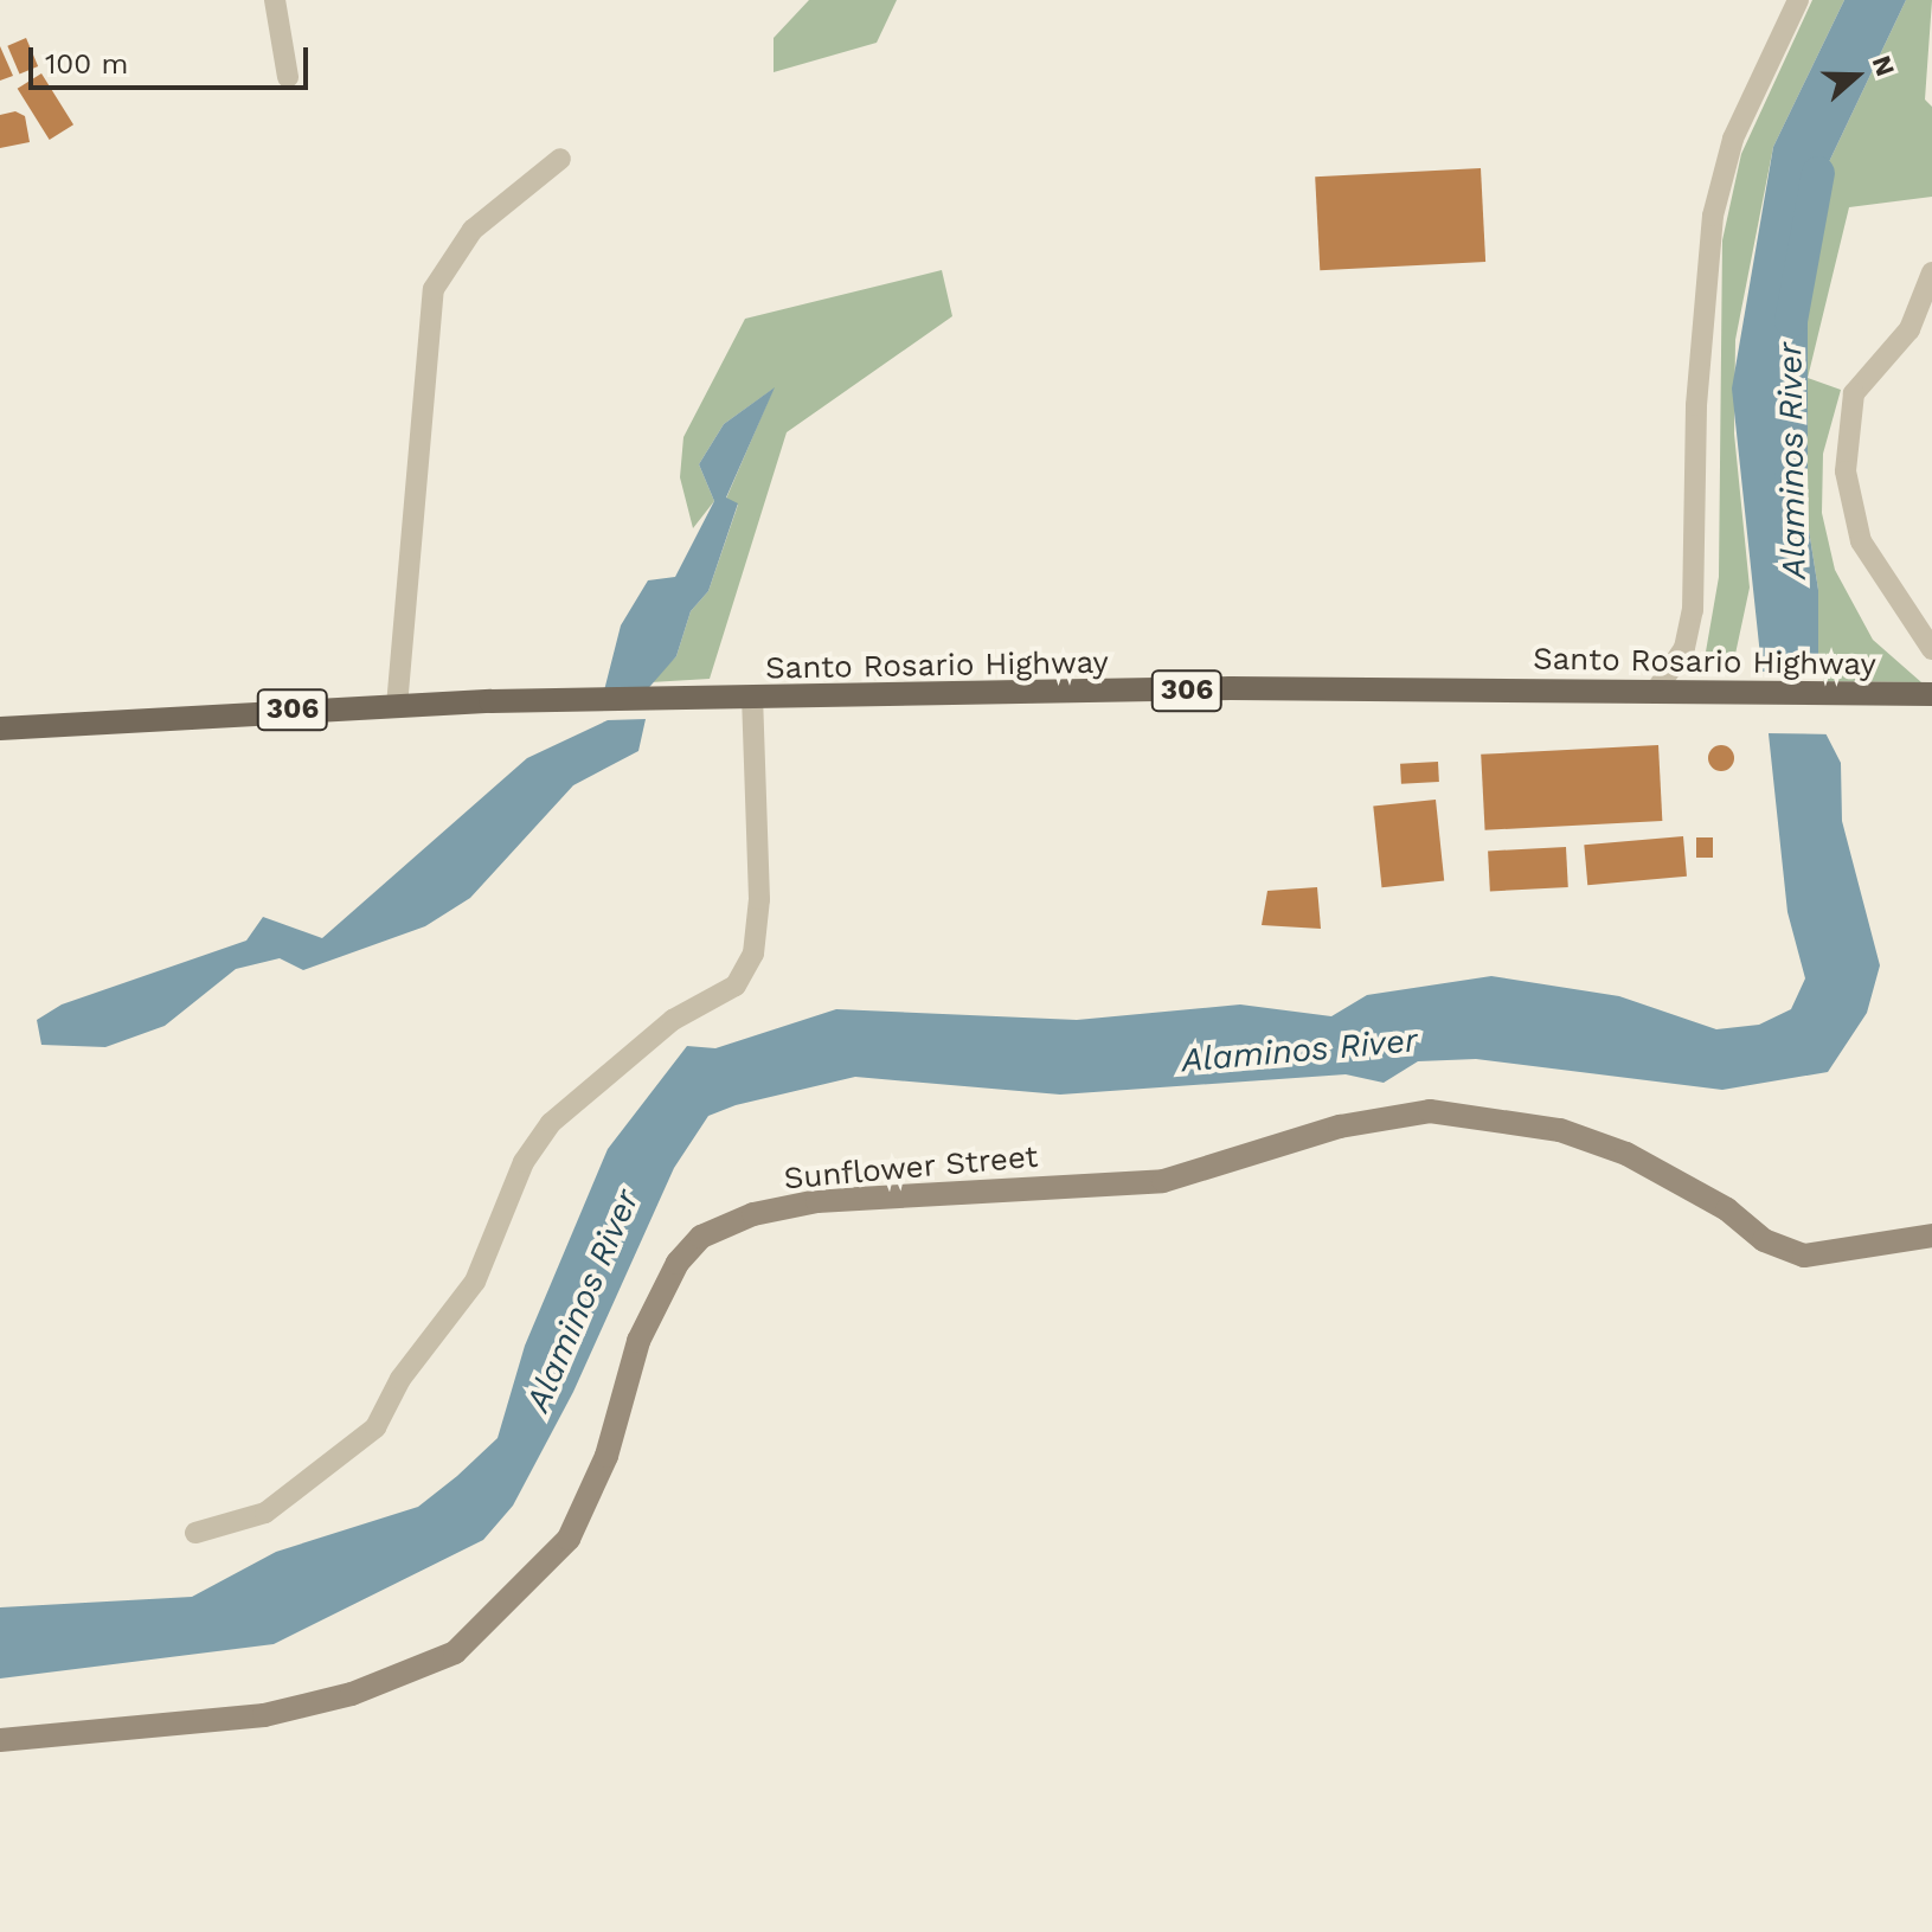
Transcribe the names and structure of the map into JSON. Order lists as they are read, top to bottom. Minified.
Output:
{"streets":{"main road":["Santo Rosario Highway","306"],"street":["Sunflower Street"]},"water":["Alaminos River"],"scale_bar":"100 m","north":"right"}
